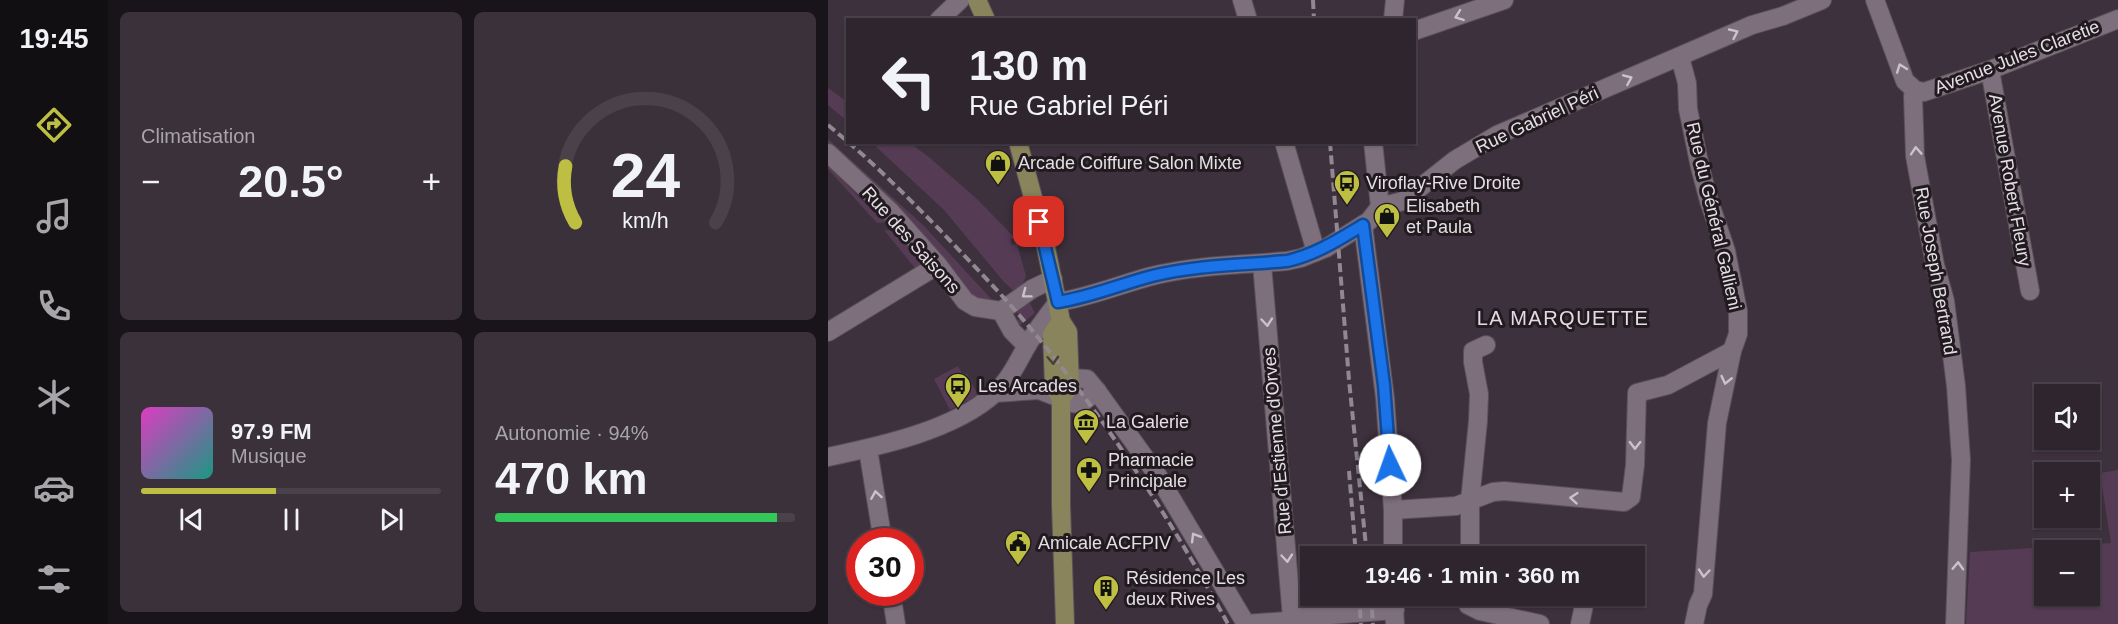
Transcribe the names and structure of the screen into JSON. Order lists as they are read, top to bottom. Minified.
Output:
{"streets":{"street":["Avenue Jules Claretie","Rue Gabriel Péri","Avenue Robert Fleury","Rue du Général Gallieni","Rue des Saisons","Rue Joseph Bertrand","Rue d'Estienne d'Orves"]},"crossings":[["Avenue Jules Claretie","Avenue Robert Fleury"],["Avenue Jules Claretie","Rue Joseph Bertrand"],["Rue Gabriel Péri","Rue du Général Gallieni"],["Rue Gabriel Péri","Rue d'Estienne d'Orves"]],"one_way":["Rue Gabriel Péri","Rue du Général Gallieni","Rue Joseph Bertrand"],"districts":["LA MARQUETTE"],"places":{"shop":["Arcade Coiffure Salon Mixte","Elisabeth et Paula"],"bus stop":["Viroflay-Rive Droite","Les Arcades"],"museum":["La Galerie"],"pharmacy":["Pharmacie Principale"],"public building":["Amicale ACFPIV"],"building":["Résidence Les deux Rives"]},"page":{"tabs":"19:45","tile":["Climatisation",["Autonomie · 94%","470 km"]],"turn":["130 m","Rue Gabriel Péri"],"heat":["−","20.5°","+"],"map_buttons":["+","−"],"song":["97.9 FM","Musique"],"limit":"30","trip":"19:46 · 1 min · 360 m","gauge":["24","km/h"]}}
